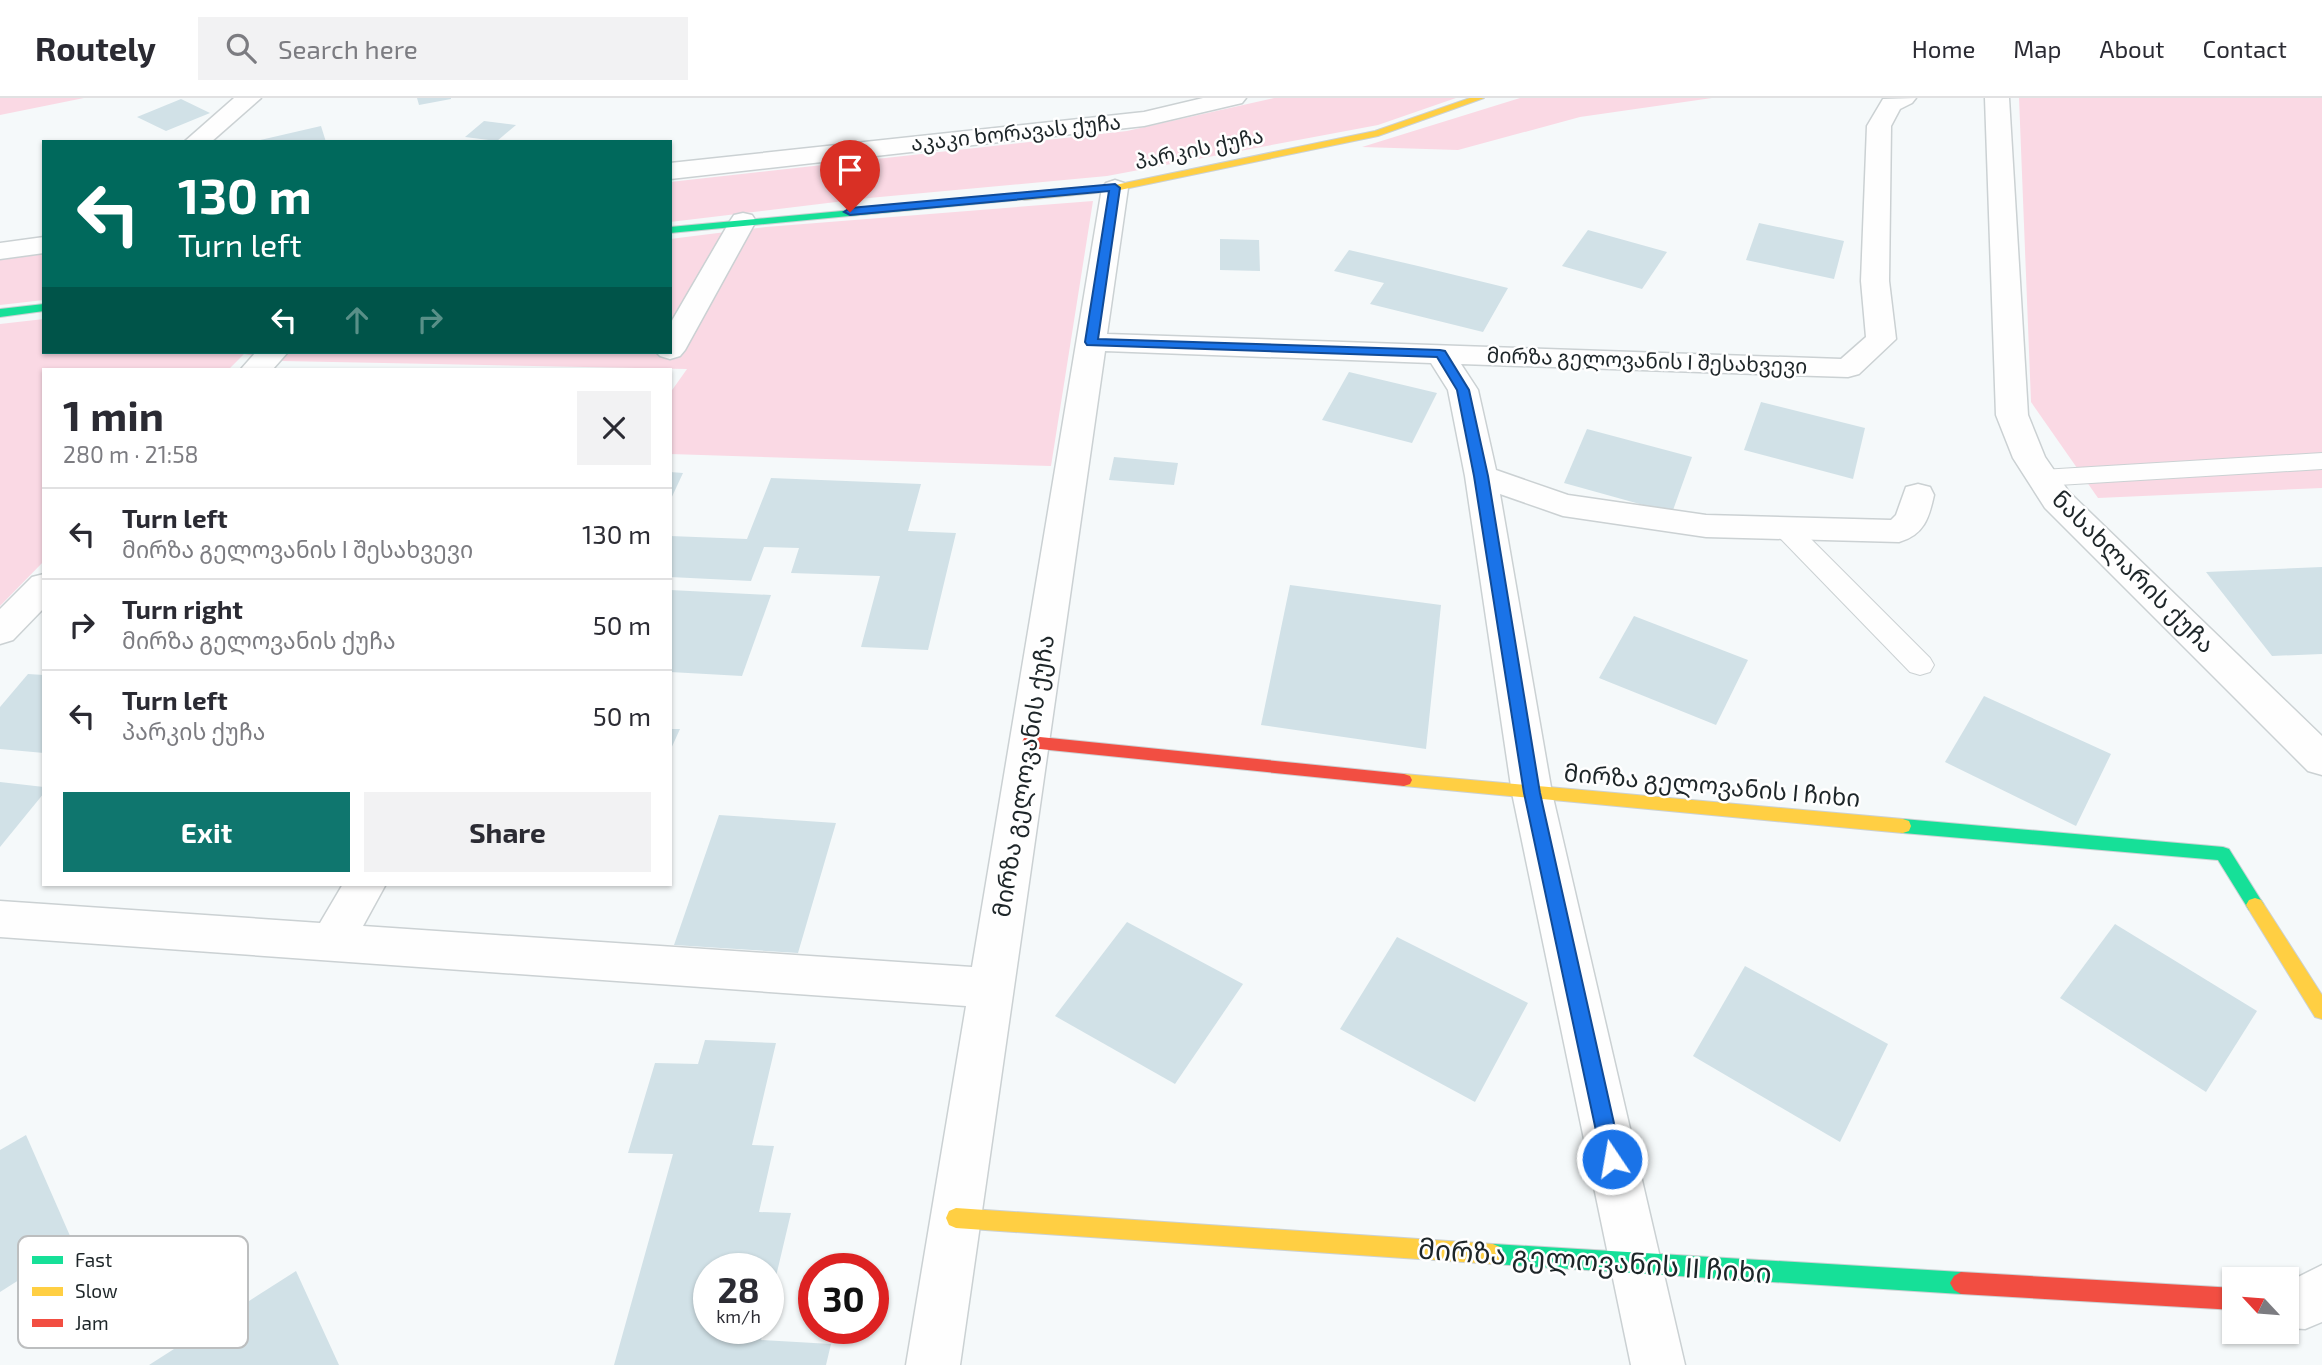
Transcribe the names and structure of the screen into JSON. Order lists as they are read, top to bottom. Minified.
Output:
{"streets":{"street":["აკაკი ხორავას ქუჩა","პარკის ქუჩა","მირზა გელოვანის I შესახვევი","ნასახლარის ქუჩა","მირზა გელოვანის ქუჩა","მირზა გელოვანის I ჩიხი","მირზა გელოვანის II ჩიხი"]},"crossings":[["პარკის ქუჩა","მირზა გელოვანის ქუჩა"],["მირზა გელოვანის I შესახვევი","მირზა გელოვანის ქუჩა"],["მირზა გელოვანის ქუჩა","მირზა გელოვანის I ჩიხი"],["მირზა გელოვანის ქუჩა","მირზა გელოვანის II ჩიხი"]],"legend":["Fast","Slow","Jam"],"north":"top left","page":{"header":"Routely","search":"Search here","nav":["Home","Map","About","Contact"],"turn":["130 m","Turn left"],"heading":["1 min","280 m · 21:58"],"list":[{"name":"Turn left","note":"მირზა გელოვანის I შესახვევი","value":"130 m"},{"name":"Turn right","note":"მირზა გელოვანის ქუჩა","value":"50 m"},{"name":"Turn left","note":"პარკის ქუჩა","value":"50 m"}],"buttons":["Exit","Share"],"speed":"28 km/h","limit":"30"}}
